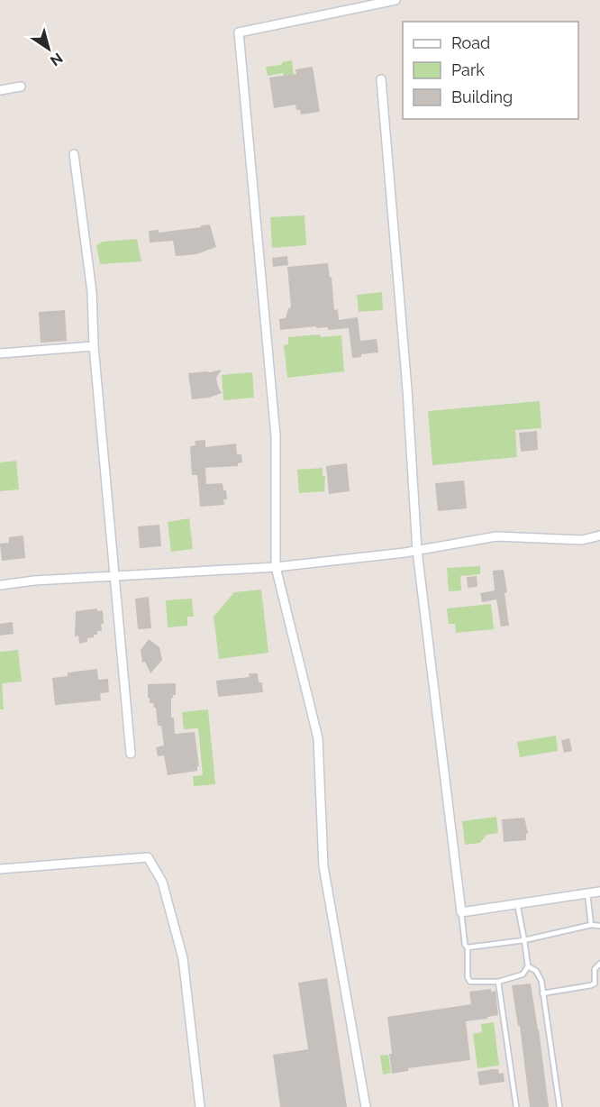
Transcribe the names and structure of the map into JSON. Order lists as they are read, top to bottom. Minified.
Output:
{"legend":["Road","Park","Building"],"north":"bottom right"}
